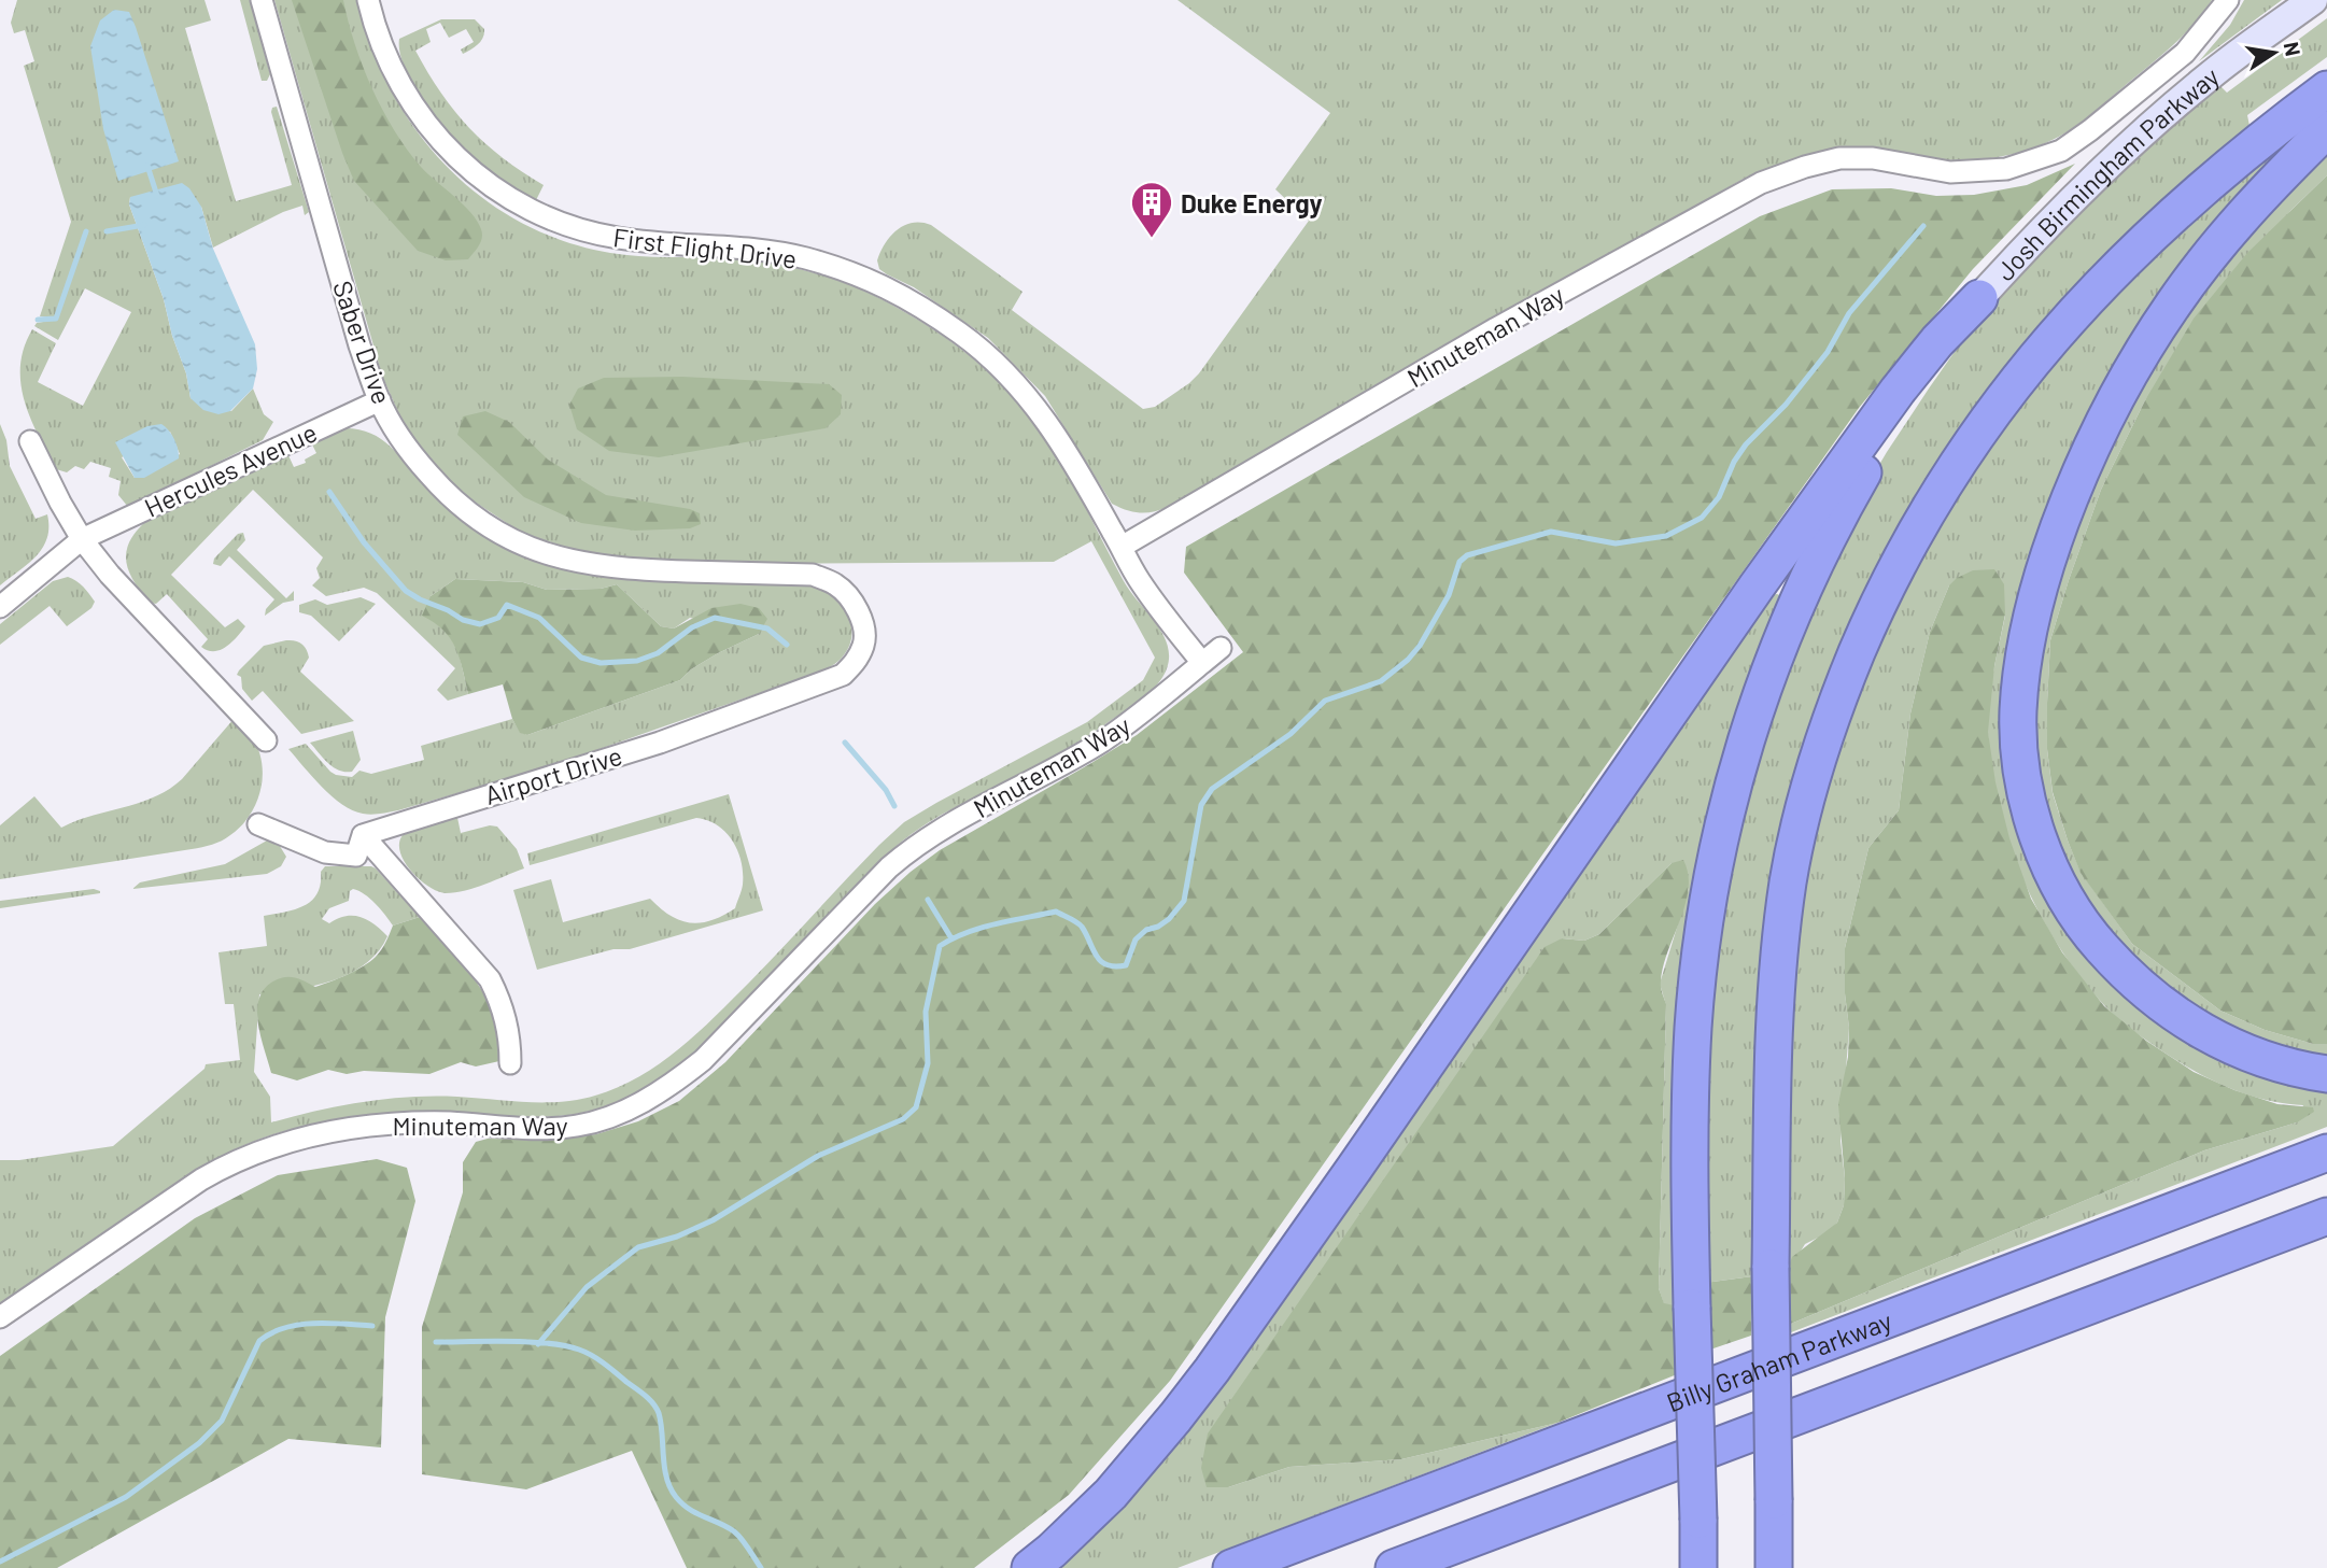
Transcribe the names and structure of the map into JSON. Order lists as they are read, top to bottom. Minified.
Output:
{"streets":{"highway":["Billy Graham Parkway"],"main road":["Josh Birmingham Parkway"],"street":["First Flight Drive","Minuteman Way","Saber Drive","Hercules Avenue","Airport Drive"]},"crossings":[["First Flight Drive","Minuteman Way"],["Saber Drive","Hercules Avenue"],["Saber Drive","Airport Drive"]],"places":{"building":["Duke Energy"]},"north":"right"}
